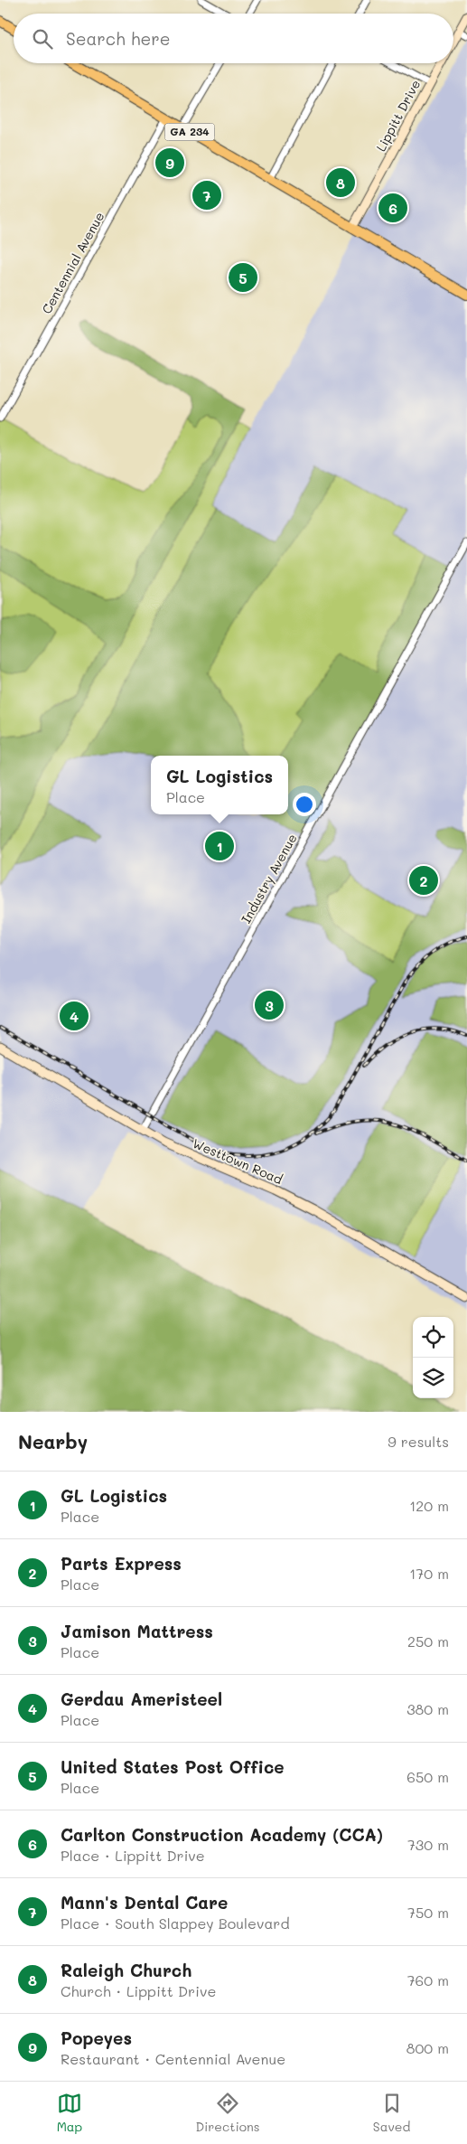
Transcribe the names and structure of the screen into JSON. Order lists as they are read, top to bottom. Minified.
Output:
{"streets":{"main road":["GA 234"],"street":["Lippitt Drive","Centennial Avenue","Industry Avenue","Westtown Road"]},"crossings":[["Lippitt Drive","GA 234"],["GA 234","Centennial Avenue"],["Industry Avenue","Westtown Road"]],"page":{"search":"Search here","pins":["9","8","7","6","5","1","2","3","4"],"popup":["GL Logistics","Place"],"heading":["Nearby","9 results"],"list":[{"mark":"1","name":"GL Logistics","note":"Place","value":"120 m"},{"mark":"2","name":"Parts Express","note":"Place","value":"170 m"},{"mark":"3","name":"Jamison Mattress","note":"Place","value":"250 m"},{"mark":"4","name":"Gerdau Ameristeel","note":"Place","value":"380 m"},{"mark":"5","name":"United States Post Office","note":"Place","value":"650 m"},{"mark":"6","name":"Carlton Construction Academy (CCA)","note":"Place · Lippitt Drive","value":"730 m"},{"mark":"7","name":"Mann's Dental Care","note":"Place · South Slappey Boulevard","value":"750 m"},{"mark":"8","name":"Raleigh Church","note":"Church · Lippitt Drive","value":"760 m"},{"mark":"9","name":"Popeyes","note":"Restaurant · Centennial Avenue","value":"800 m"}],"nav":["Map","Directions","Saved"]}}
